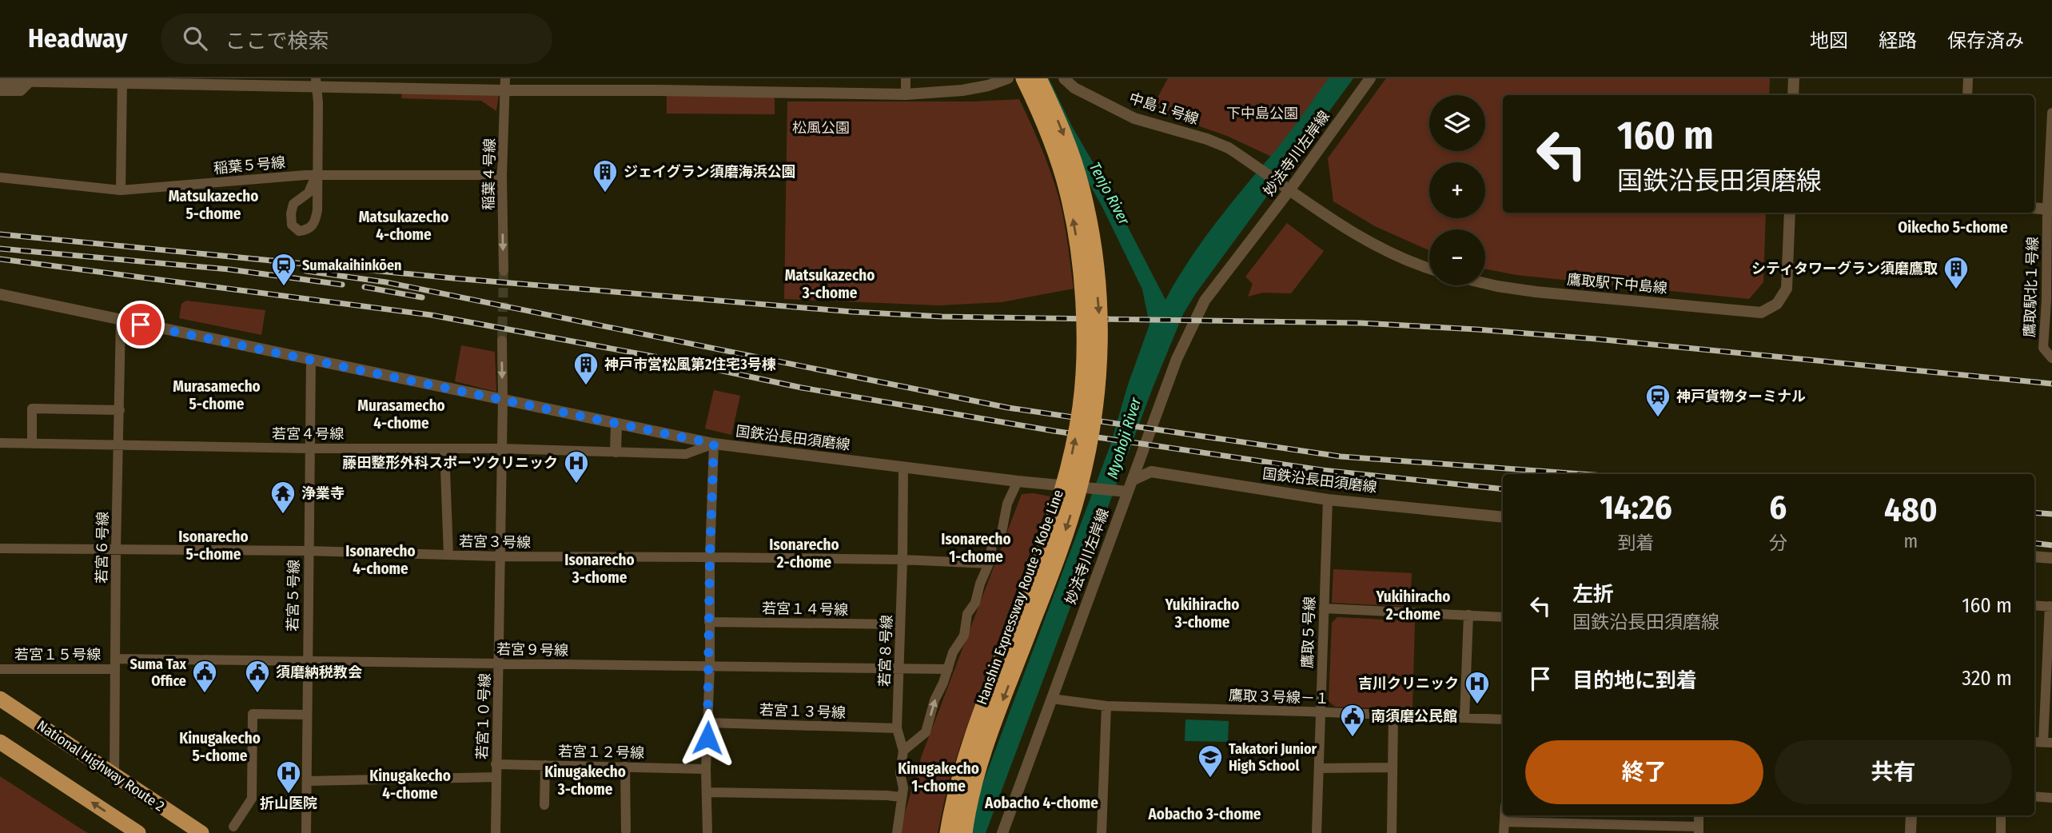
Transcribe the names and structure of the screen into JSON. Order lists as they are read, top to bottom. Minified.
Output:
{"streets":{"highway":["Hanshin Expressway Route 3 Kobe Line","National Highway Route 2"],"street":["中島１号線","妙法寺川左岸線","稲葉５号線","稲葉４号線","鷹取駅下中島線","鷹取駅北１号線","若宮４号線","国鉄沿長田須磨線","若宮３号線","若宮６号線","若宮５号線","若宮１４号線","鷹取５号線","若宮９号線","若宮８号線","若宮１５号線","鷹取３号線－１","若宮１３号線","若宮１０号線","若宮１２号線"]},"crossings":[["中島１号線","妙法寺川左岸線"],["妙法寺川左岸線","国鉄沿長田須磨線"],["妙法寺川左岸線","鷹取３号線－１"],["稲葉５号線","稲葉４号線"],["若宮４号線","国鉄沿長田須磨線"],["若宮４号線","若宮６号線"],["若宮４号線","若宮５号線"],["若宮４号線","若宮１０号線"],["国鉄沿長田須磨線","若宮６号線"],["国鉄沿長田須磨線","若宮５号線"],["国鉄沿長田須磨線","鷹取５号線"],["国鉄沿長田須磨線","若宮８号線"],["国鉄沿長田須磨線","若宮１０号線"],["若宮３号線","若宮６号線"],["若宮３号線","若宮５号線"],["若宮３号線","若宮８号線"],["若宮３号線","若宮１０号線"],["若宮６号線","若宮９号線"],["若宮６号線","若宮１５号線"],["若宮６号線","National Highway Route 2"],["若宮５号線","若宮９号線"],["若宮１４号線","若宮８号線"],["鷹取５号線","鷹取３号線－１"],["若宮９号線","若宮８号線"],["若宮９号線","若宮１５号線"],["若宮９号線","若宮１０号線"],["若宮８号線","若宮１３号線"],["若宮１０号線","若宮１２号線"]],"one_way":["稲葉４号線"],"districts":["Matsukazecho 5-chome","Matsukazecho 4-chome","Oikecho 5-chome","Matsukazecho 3-chome","Murasamecho 5-chome","Murasamecho 4-chome","Isonarecho 5-chome","Isonarecho 1-chome","Isonarecho 2-chome","Isonarecho 4-chome","Isonarecho 3-chome","Yukihiracho 2-chome","Yukihiracho 3-chome","Kinugakecho 5-chome","Kinugakecho 1-chome","Kinugakecho 3-chome","Kinugakecho 4-chome","Aobacho 4-chome","Aobacho 3-chome"],"water":["Tenjo River","Myohoji River"],"parks":["下中島公園","松風公園"],"places":{"building":["ジェイグラン須磨海浜公園","シティタワーグラン須磨鷹取","神戸市営松風第2住宅3号棟"],"station":["Sumakaihinkōen","神戸貨物ターミナル"],"hospital":["藤田整形外科スポーツクリニック","吉川クリニック","折山医院"],"temple":["浄業寺"],"public building":["Suma Tax Office","須磨納税教会","南須磨公民館"],"school or university":["Takatori Junior High School"]},"page":{"header":"Headway","search":"ここで検索","nav":["地図","経路","保存済み"],"map_buttons":["+","−"],"turn":["160 m","国鉄沿長田須磨線"],"eta":["14:26","到着","6","分","480","m"],"list":[{"name":"左折","note":"国鉄沿長田須磨線","value":"160 m"},{"name":"目的地に到着","value":"320 m"}],"buttons":["終了","共有"]}}
